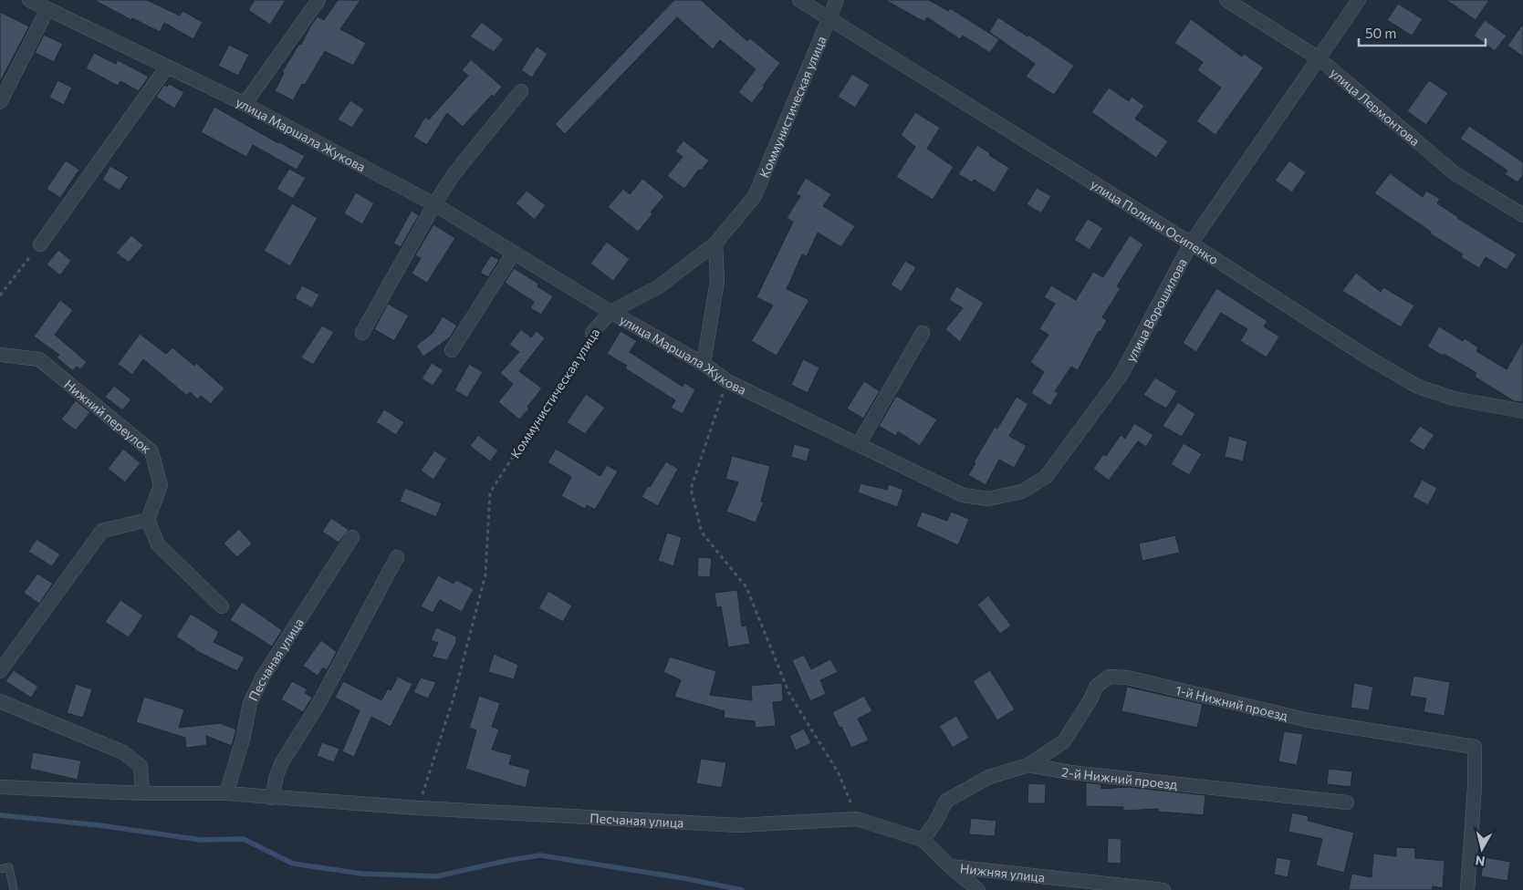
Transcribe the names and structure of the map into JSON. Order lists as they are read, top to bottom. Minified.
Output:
{"streets":{"street":["Коммунистическая улица","улица Лермонтова","улица Маршала Жукова","улица Полины Осипенко","улица Ворошилова","Нижний переулок","Песчаная улица","1-й Нижний проезд","2-й Нижний проезд","Нижняя улица"]},"crossings":[["Коммунистическая улица","улица Маршала Жукова"],["Коммунистическая улица","улица Полины Осипенко"],["Коммунистическая улица","Песчаная улица"],["улица Лермонтова","улица Ворошилова"],["улица Маршала Жукова","улица Ворошилова"],["улица Полины Осипенко","улица Ворошилова"],["Песчаная улица","2-й Нижний проезд"],["Песчаная улица","Нижняя улица"],["1-й Нижний проезд","2-й Нижний проезд"]],"scale_bar":"50 m","north":"bottom"}
